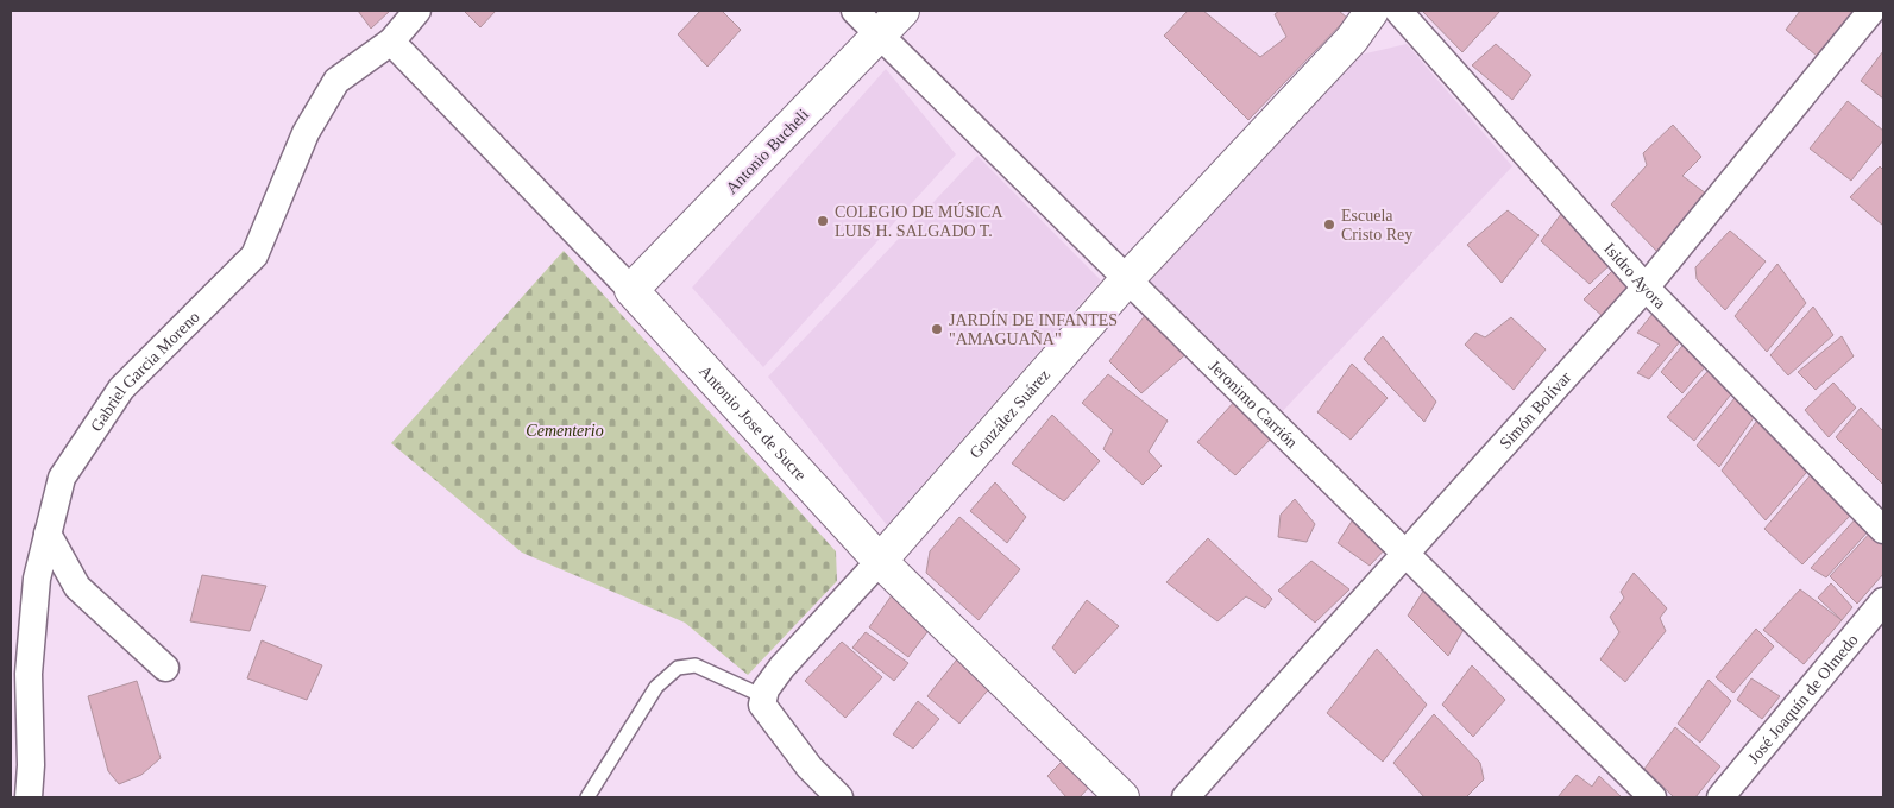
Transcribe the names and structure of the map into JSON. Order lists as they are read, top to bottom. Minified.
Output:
{"streets":{"street":["Antonio Bucheli","Isidro Ayora","Gabriel Garcia Moreno","Jeronimo Carrión","Simón Bolívar","González Suárez","Antonio Jose de Sucre","José Joaquín de Olmedo"]},"crossings":[["Antonio Bucheli","Jeronimo Carrión"],["Antonio Bucheli","Antonio Jose de Sucre"],["Isidro Ayora","Simón Bolívar"],["Gabriel Garcia Moreno","Antonio Jose de Sucre"],["Jeronimo Carrión","Simón Bolívar"],["Jeronimo Carrión","González Suárez"],["González Suárez","Antonio Jose de Sucre"]],"parks":["Cementerio"],"places":["COLEGIO DE MÚSICA LUIS H. SALGADO T.","Escuela Cristo Rey","JARDÍN DE INFANTES \"AMAGUAÑA\""]}
